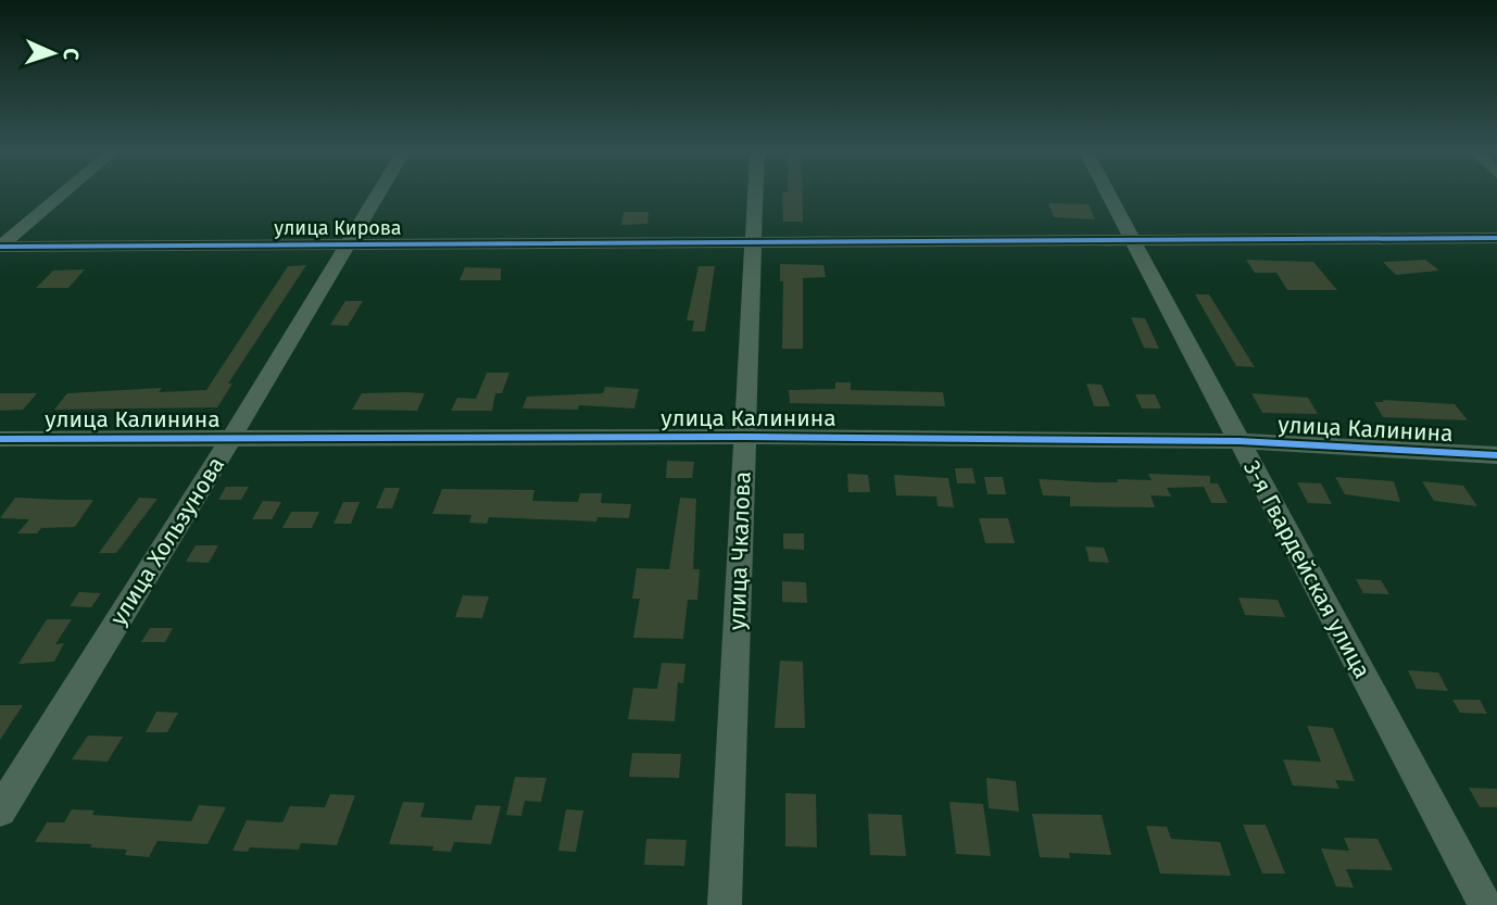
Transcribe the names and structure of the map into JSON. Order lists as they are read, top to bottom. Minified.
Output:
{"streets":{"street":["улица Кирова","улица Калинина","улица Хользунова","улица Чкалова","3-я Гвардейская улица"]},"crossings":[["улица Кирова","улица Хользунова"],["улица Кирова","улица Чкалова"],["улица Кирова","3-я Гвардейская улица"],["улица Калинина","улица Хользунова"],["улица Калинина","улица Чкалова"],["улица Калинина","3-я Гвардейская улица"]],"north":"right"}
